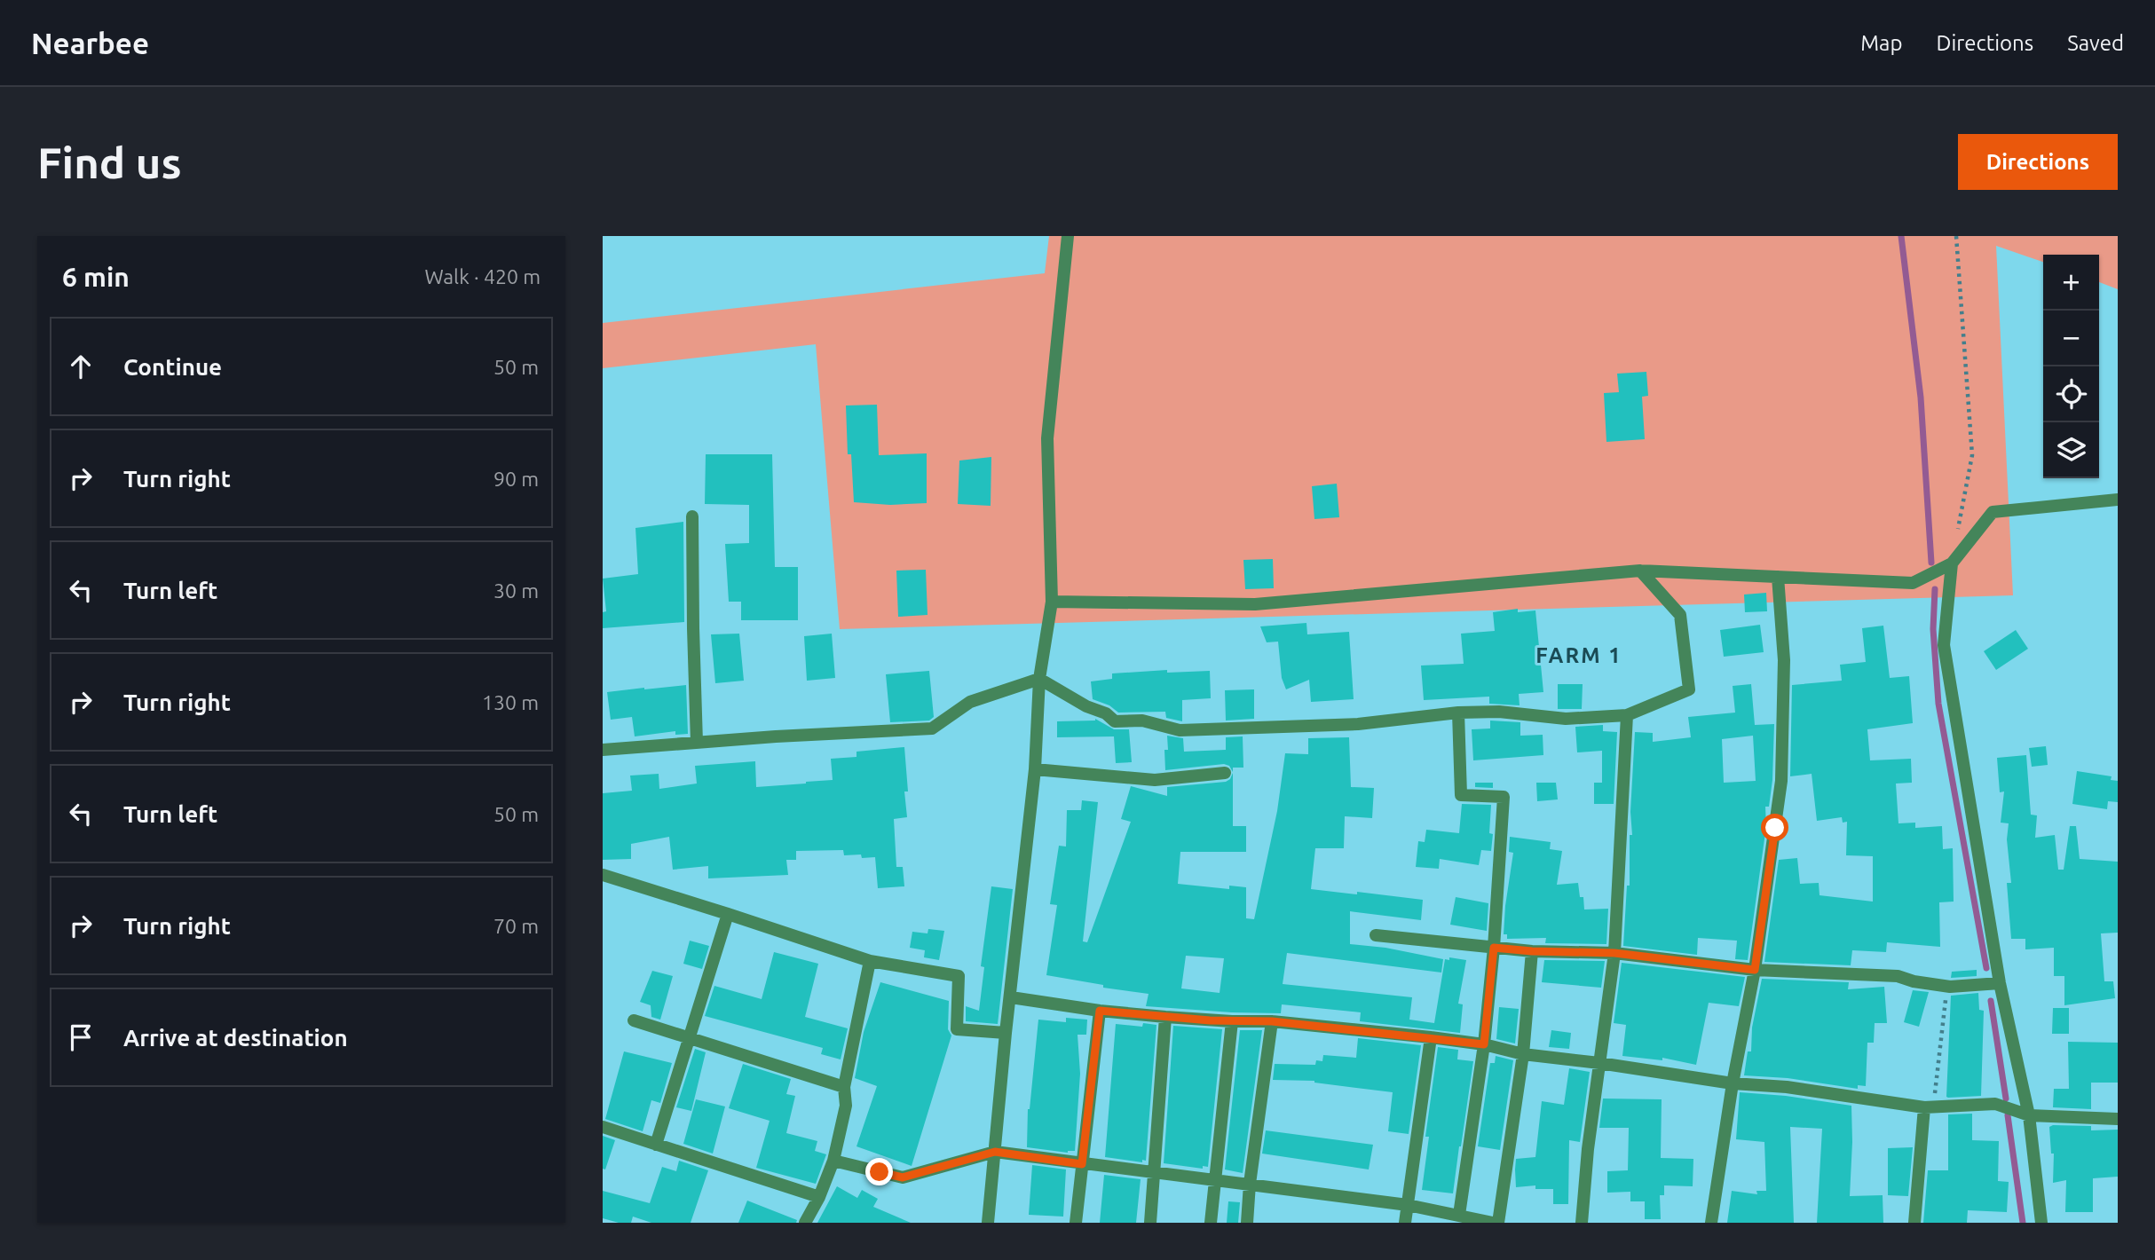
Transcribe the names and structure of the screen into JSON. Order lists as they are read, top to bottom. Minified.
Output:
{"districts":["FARM 1"],"page":{"header":"Nearbee","nav":["Map","Directions","Saved"],"buttons":"Directions","title":"Find us","heading":["6 min","Walk · 420 m"],"map_buttons":["+","−"],"list":[["Continue","50 m"],["Turn right","90 m"],["Turn left","30 m"],["Turn right","130 m"],["Turn left","50 m"],["Turn right","70 m"],"Arrive at destination"]}}
